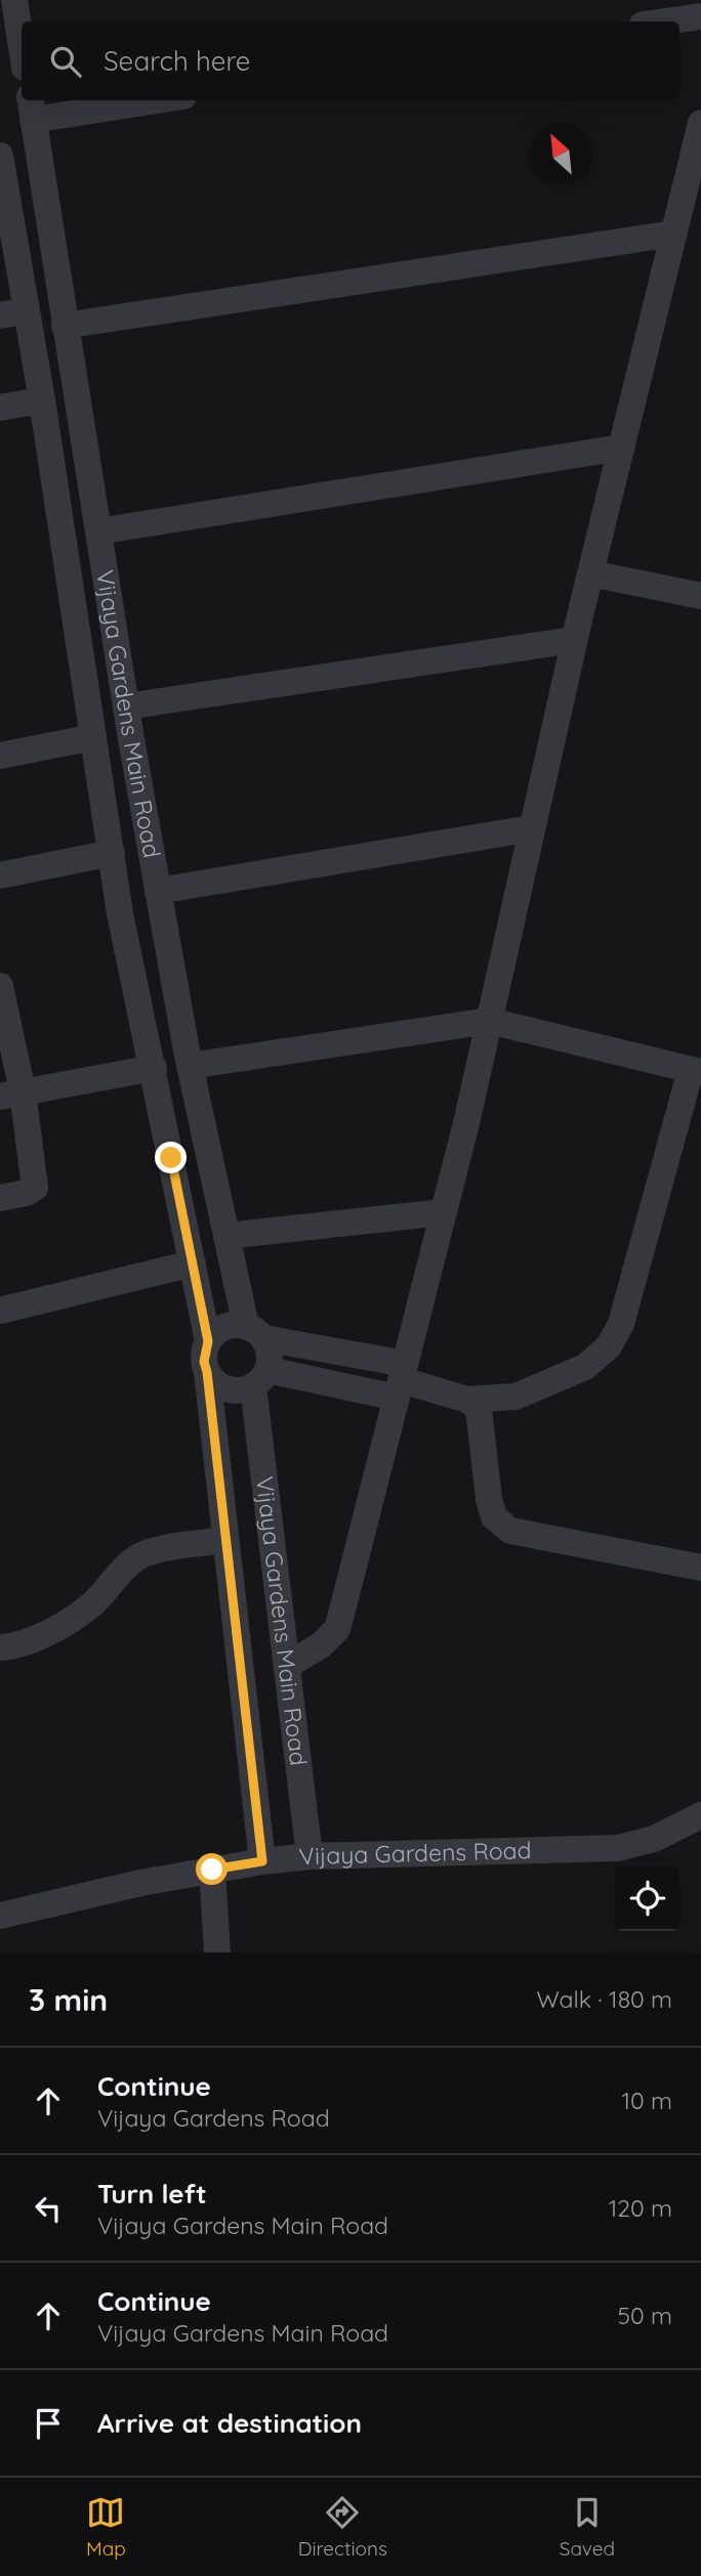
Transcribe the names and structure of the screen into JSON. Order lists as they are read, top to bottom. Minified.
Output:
{"streets":{"street":["Vijaya Gardens Main Road","Vijaya Gardens Road"]},"crossings":[["Vijaya Gardens Main Road","Vijaya Gardens Road"]],"north":"top left","page":{"search":"Search here","heading":["3 min","Walk · 180 m"],"list":[["Continue","Vijaya Gardens Road","10 m"],["Turn left","Vijaya Gardens Main Road","120 m"],["Continue","Vijaya Gardens Main Road","50 m"],"Arrive at destination"],"nav":["Map","Directions","Saved"]}}
